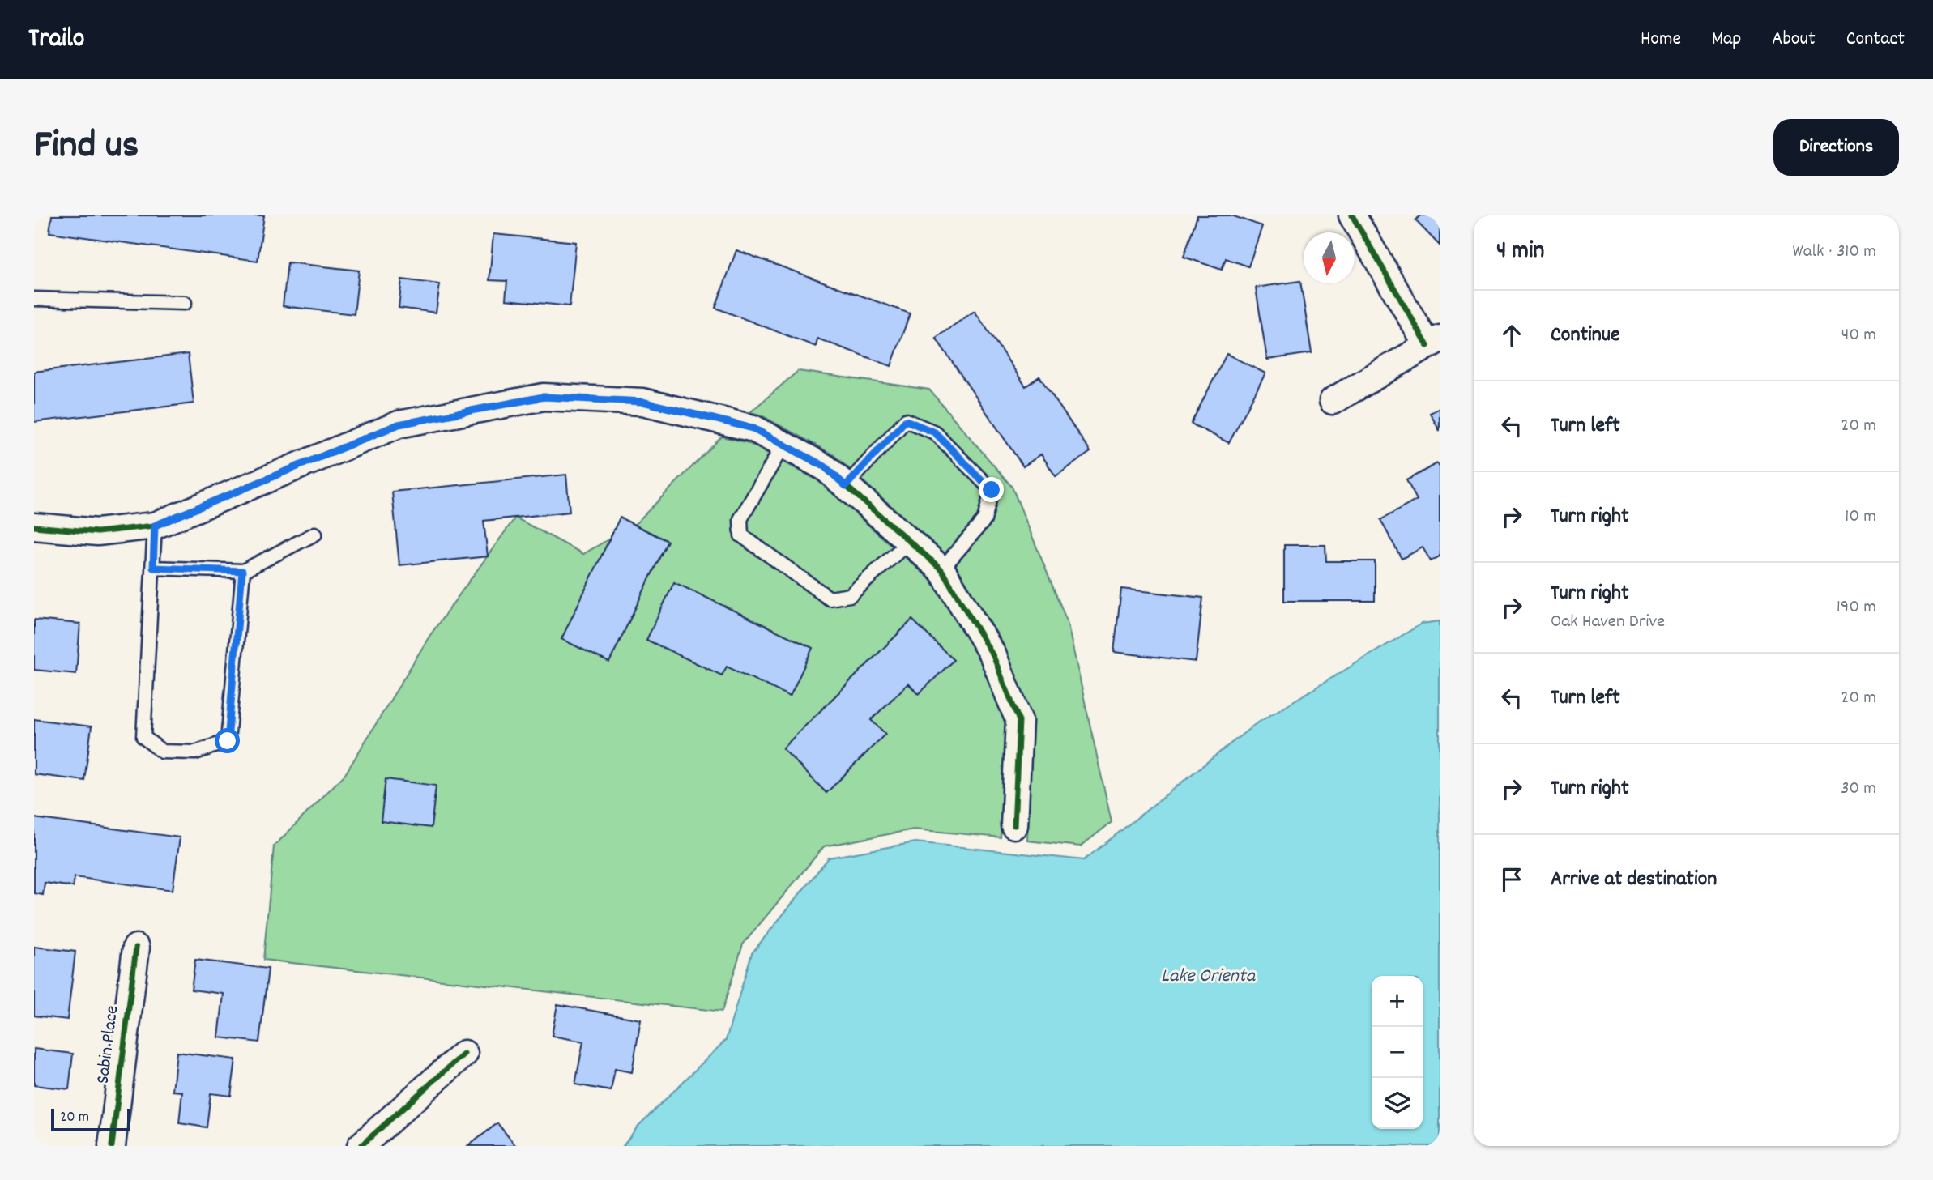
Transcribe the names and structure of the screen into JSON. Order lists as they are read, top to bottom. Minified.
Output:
{"streets":{"street":["Sabin Place"]},"water":["Lake Orienta"],"scale_bar":"20 m","north":"bottom","page":{"header":"Trailo","nav":["Home","Map","About","Contact"],"title":"Find us","buttons":"Directions","heading":["4 min","Walk · 310 m"],"list":[["Continue","40 m"],["Turn left","20 m"],["Turn right","10 m"],["Turn right","Oak Haven Drive","190 m"],["Turn left","20 m"],["Turn right","30 m"],"Arrive at destination"],"map_buttons":["+","−"],"scale":"20 m"}}
